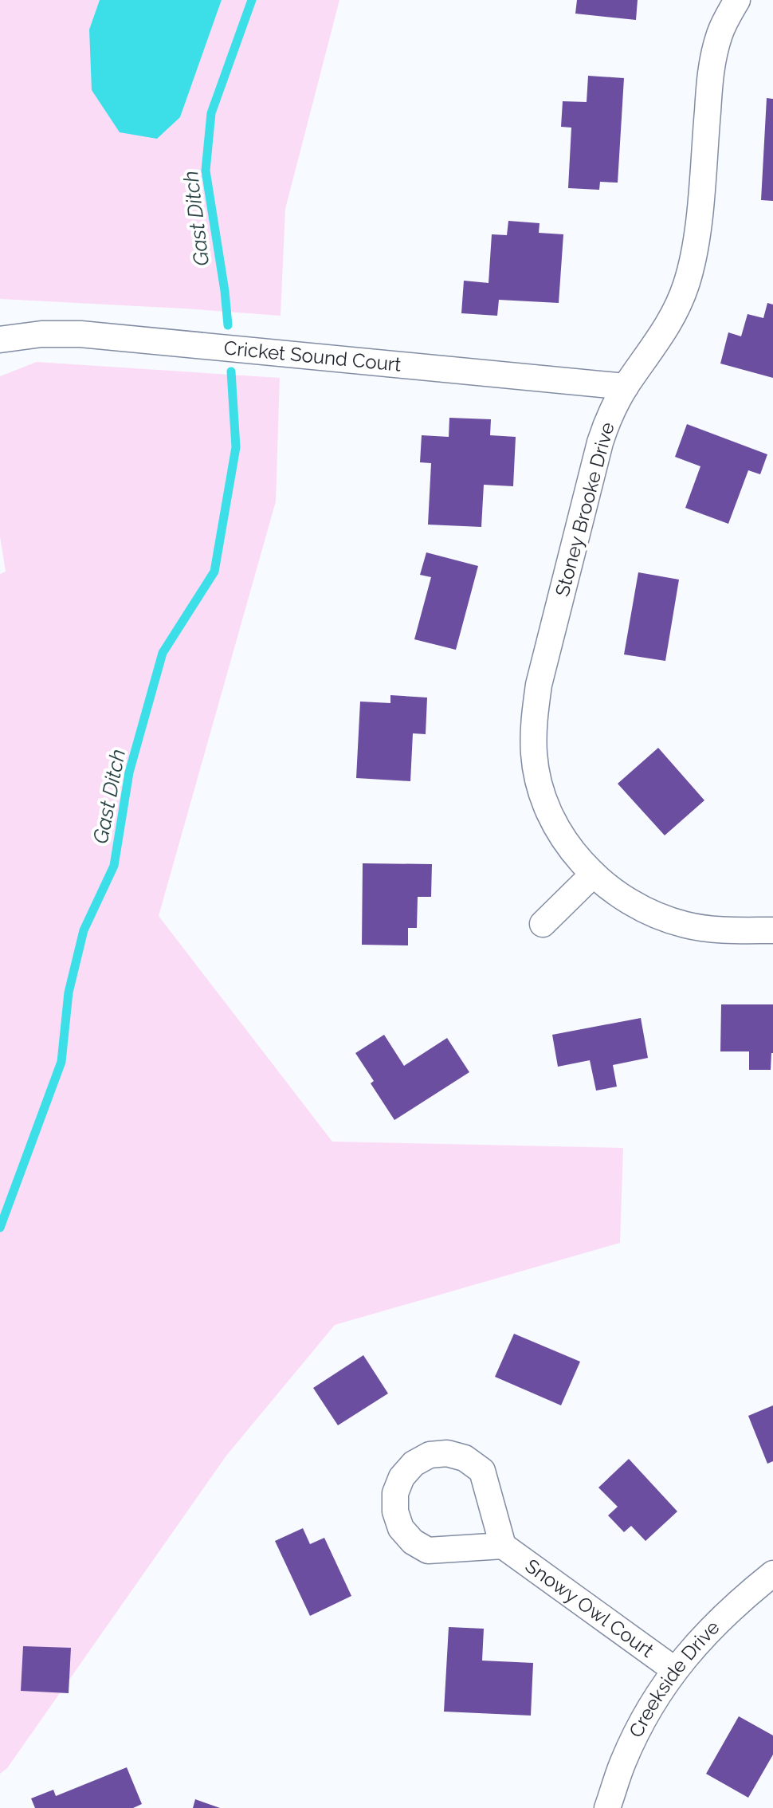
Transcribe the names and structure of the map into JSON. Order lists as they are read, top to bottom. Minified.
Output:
{"streets":{"street":["Cricket Sound Court","Stoney Brooke Drive","Snowy Owl Court","Creekside Drive"]},"crossings":[["Cricket Sound Court","Stoney Brooke Drive"],["Snowy Owl Court","Creekside Drive"]],"water":["Gast Ditch"]}
